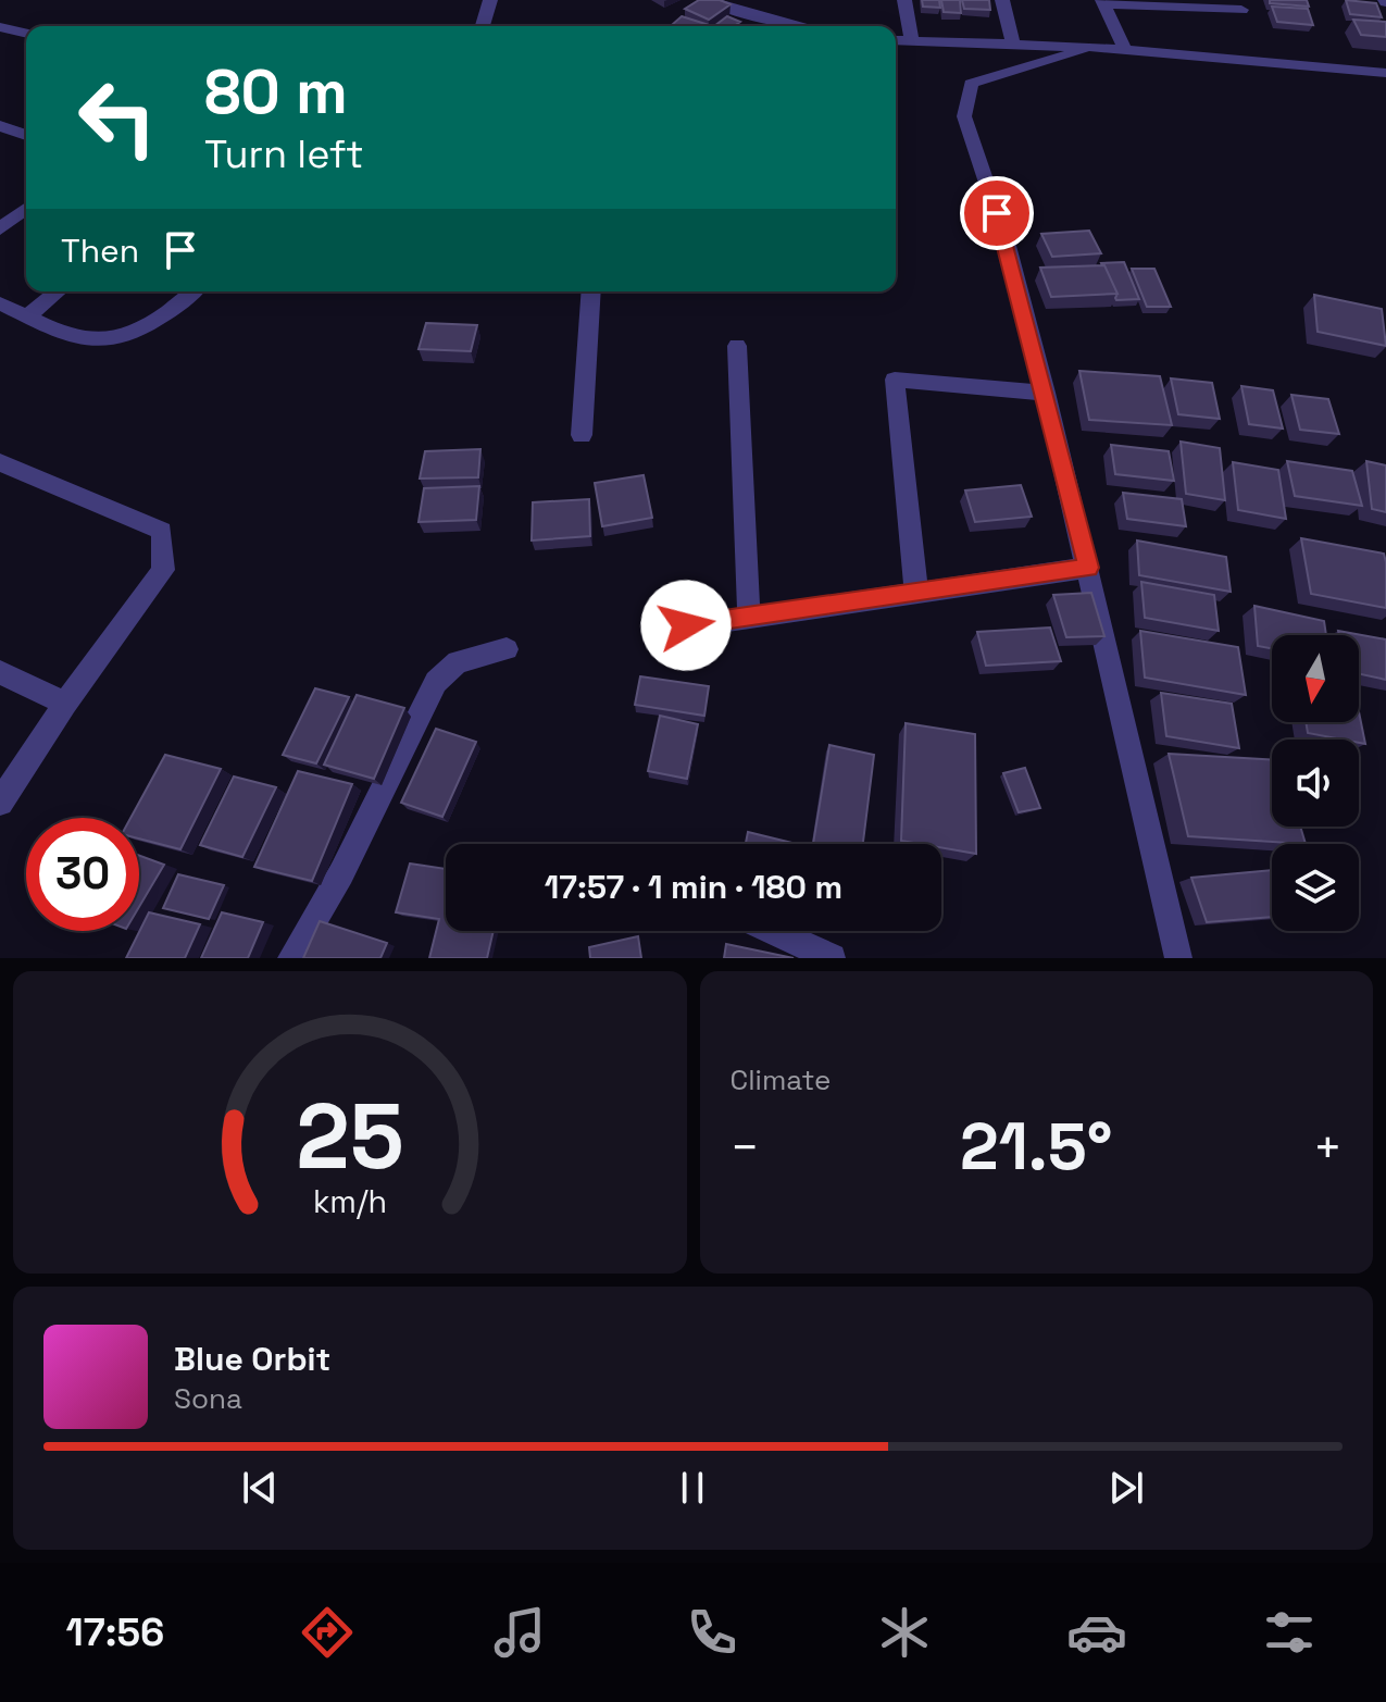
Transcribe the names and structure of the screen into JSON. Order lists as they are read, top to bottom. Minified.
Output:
{"north":"bottom","page":{"turn":["80 m","Turn left"],"then":"Then","limit":"30","trip":"17:57 · 1 min · 180 m","tile":"Climate","heat":["−","21.5°","+"],"song":["Blue Orbit","Sona"],"tabs":"17:56","gauge":["25","km/h"]}}
